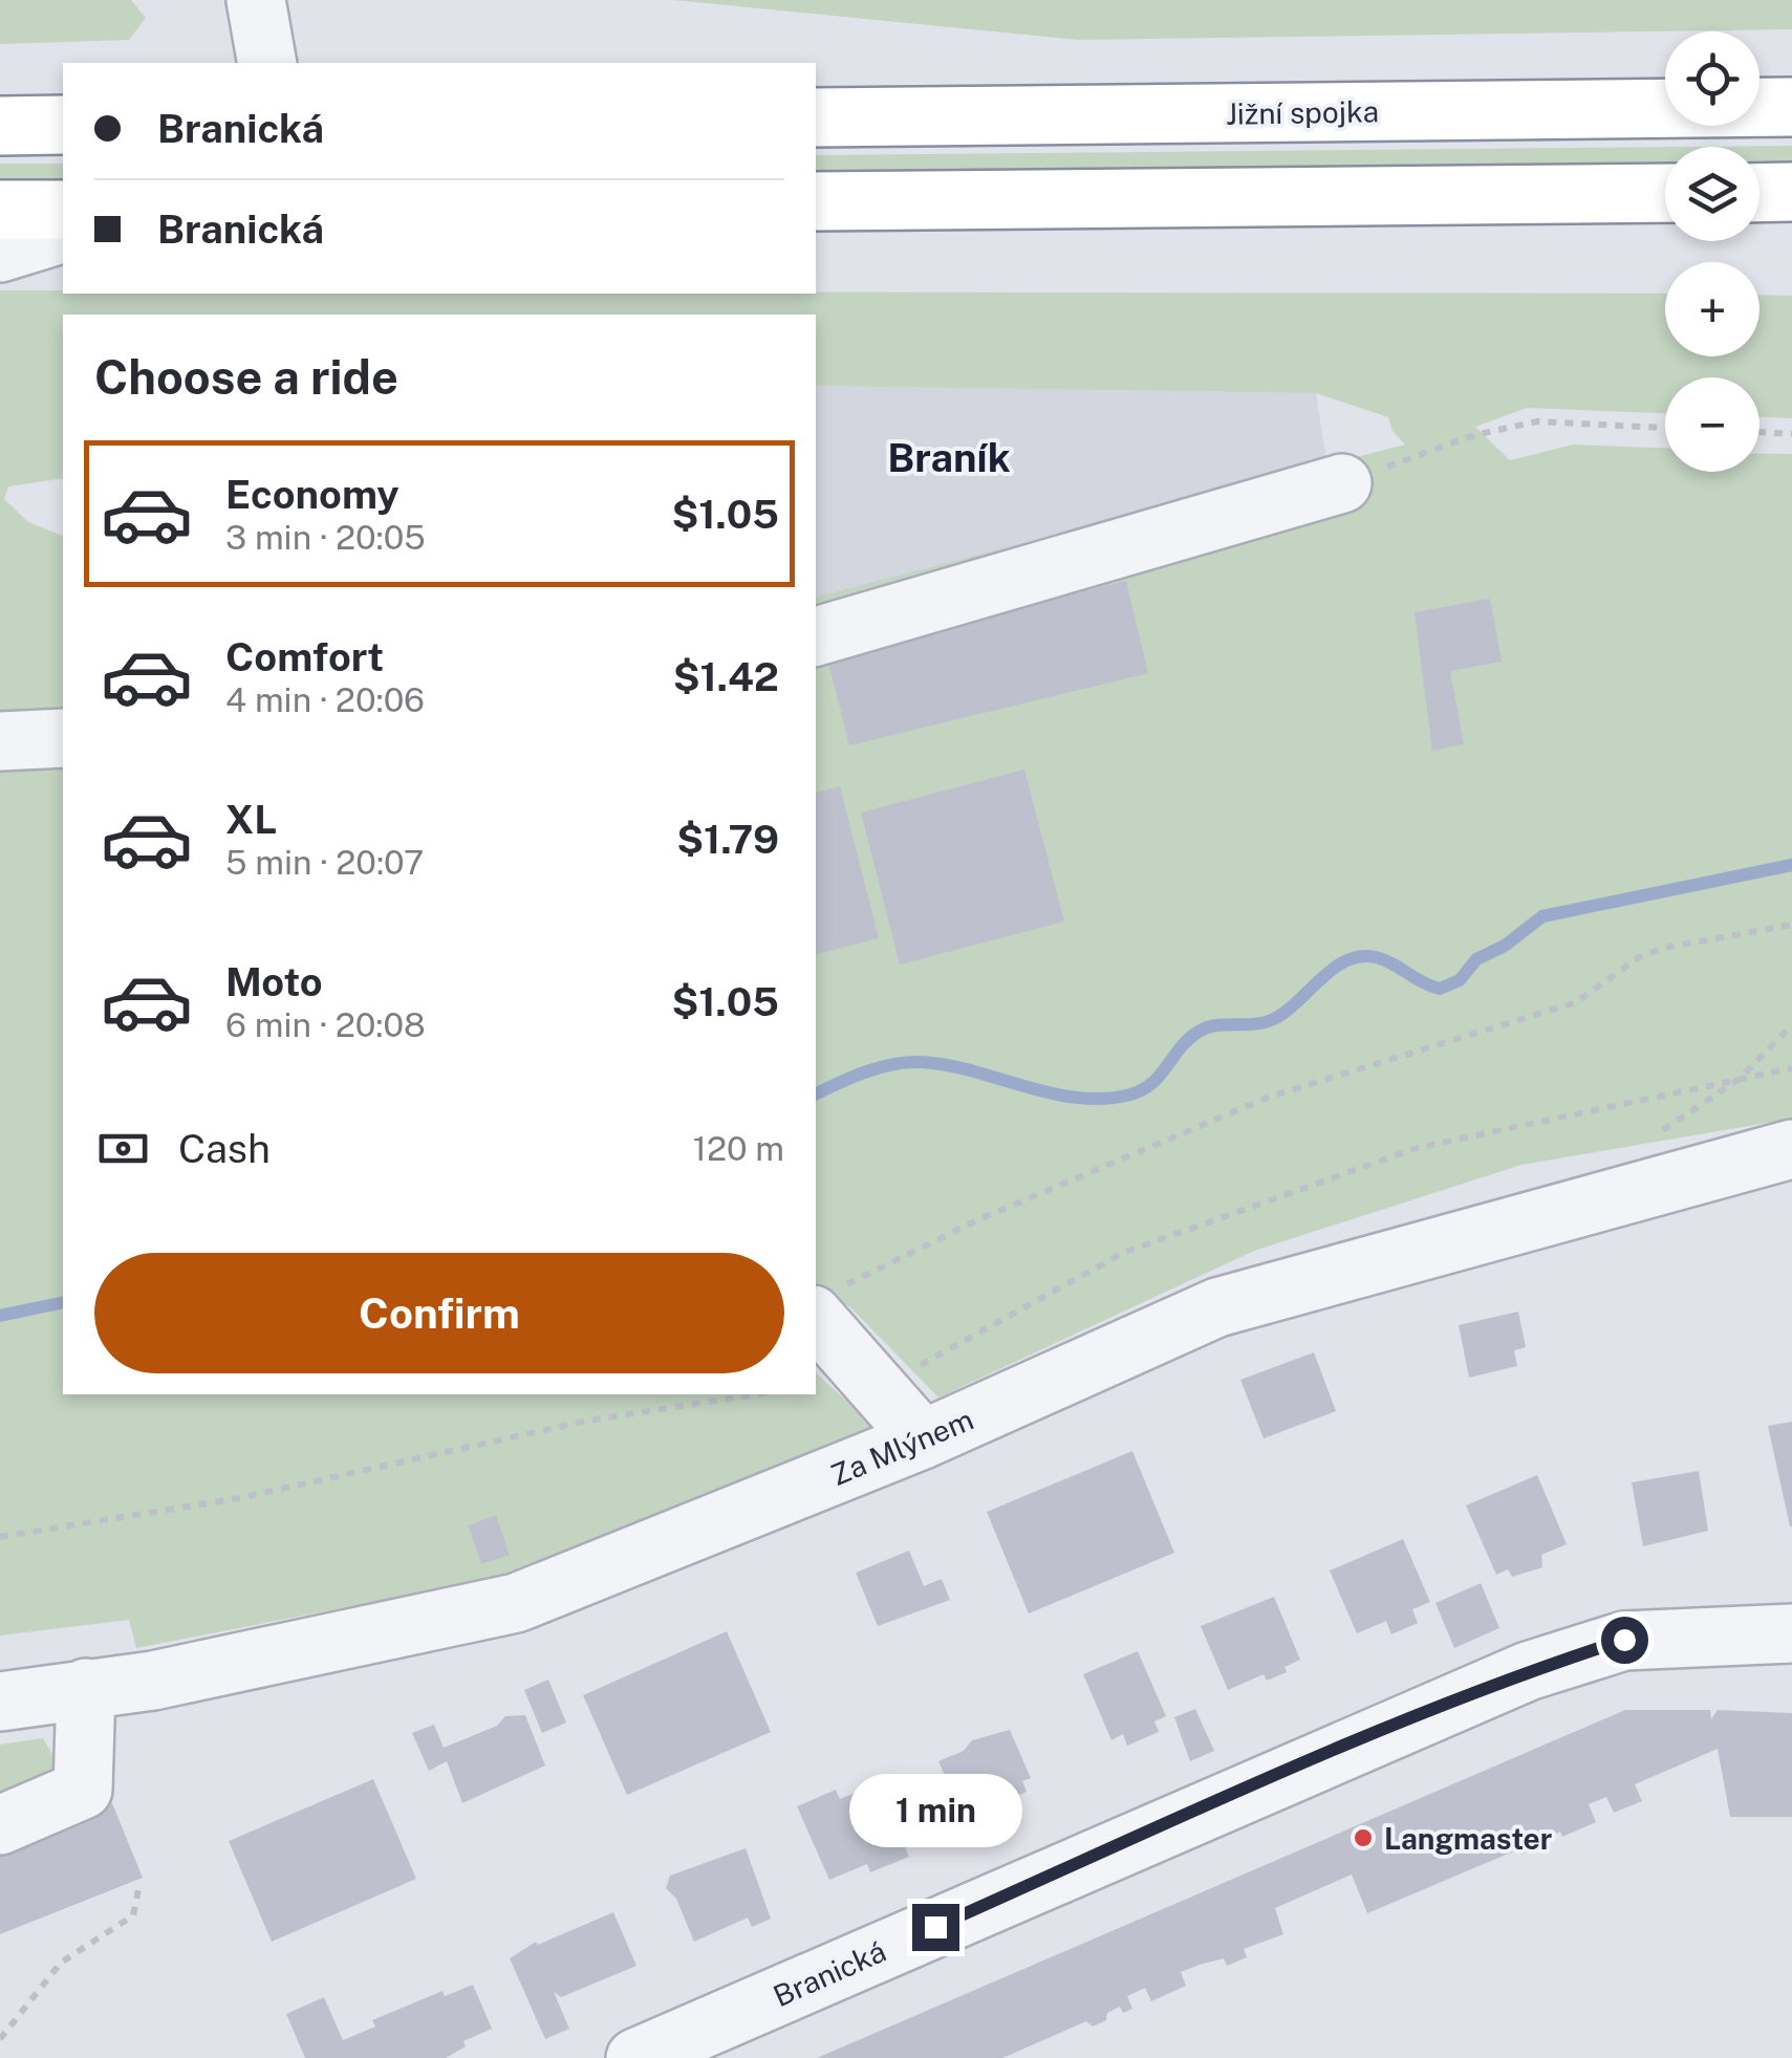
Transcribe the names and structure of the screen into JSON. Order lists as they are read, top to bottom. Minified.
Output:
{"streets":{"highway":["Jižní spojka"],"street":["Za Mlýnem","Branická"]},"districts":["Braník"],"places":["Langmaster"],"page":{"map_buttons":["+","−"],"banner":["Branická","Branická"],"heading":"Choose a ride","list":[{"name":"Economy","note":"3 min · 20:05","value":"$1.05"},{"name":"Comfort","note":"4 min · 20:06","value":"$1.42"},{"name":"XL","note":"5 min · 20:07","value":"$1.79"},{"name":"Moto","note":"6 min · 20:08","value":"$1.05"}],"pay":["Cash","120 m"],"buttons":"Confirm","bubble":"1 min"}}
